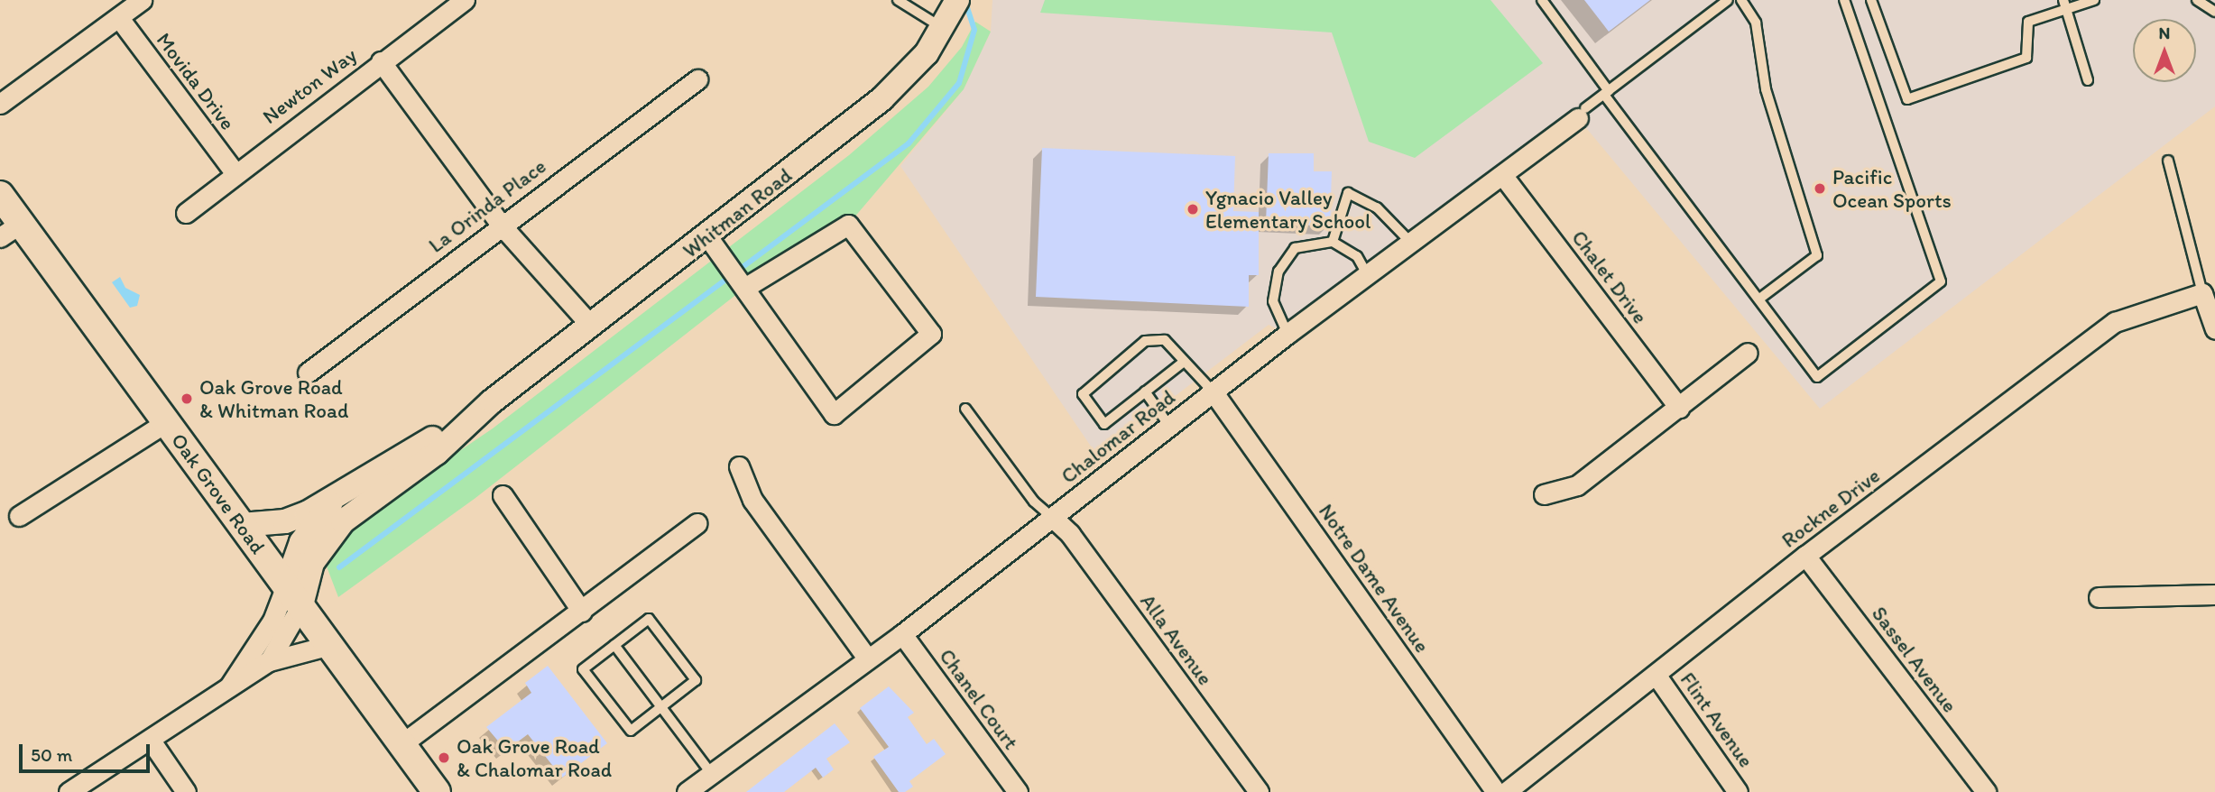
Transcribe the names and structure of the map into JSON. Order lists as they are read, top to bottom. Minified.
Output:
{"streets":{"main road":["Oak Grove Road"],"street":["Movida Drive","Newton Way","La Orinda Place","Whitman Road","Chalet Drive","Chalomar Road","Rockne Drive","Notre Dame Avenue","Alla Avenue","Sassel Avenue","Chanel Court","Flint Avenue"]},"crossings":[["Movida Drive","Newton Way"],["Whitman Road","Oak Grove Road"],["Chalet Drive","Chalomar Road"],["Chalomar Road","Notre Dame Avenue"],["Chalomar Road","Alla Avenue"],["Chalomar Road","Chanel Court"],["Rockne Drive","Sassel Avenue"],["Rockne Drive","Flint Avenue"]],"places":["Pacific Ocean Sports","Ygnacio Valley Elementary School","Oak Grove Road & Whitman Road","Oak Grove Road & Chalomar Road"],"scale_bar":"50 m","north":"top"}
